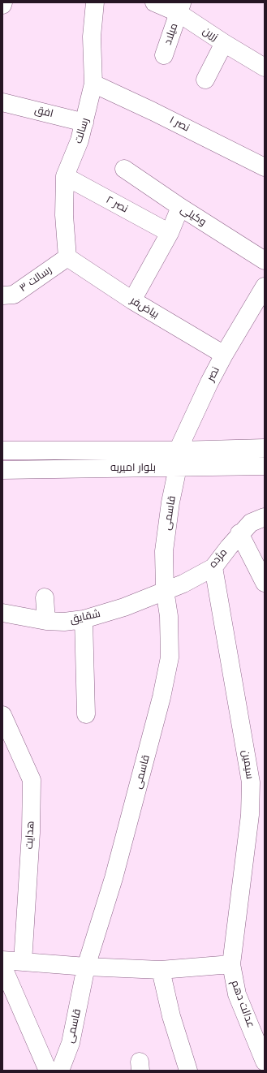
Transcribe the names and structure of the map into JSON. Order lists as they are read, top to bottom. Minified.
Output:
{"streets":{"street":["میلاد","زرین","افق","نصر ۱","رسالت","نصر ۲","وکیلی","رسالت ۳","بیاض‌فر","نصر","بلوار امیریه","قاسمی","مژده","شقایق","سیمین","هدایت","عدالت دهم"]},"crossings":[["میلاد","زرین"],["افق","رسالت"],["نصر ۱","رسالت"],["رسالت","نصر ۲"],["رسالت","رسالت ۳"],["رسالت","بیاض‌فر"],["رسالت ۳","بیاض‌فر"],["بیاض‌فر","نصر"],["نصر","بلوار امیریه"],["نصر","قاسمی"],["بلوار امیریه","قاسمی"],["قاسمی","مژده"],["قاسمی","شقایق"],["مژده","شقایق"],["مژده","سیمین"],["سیمین","عدالت دهم"]]}
